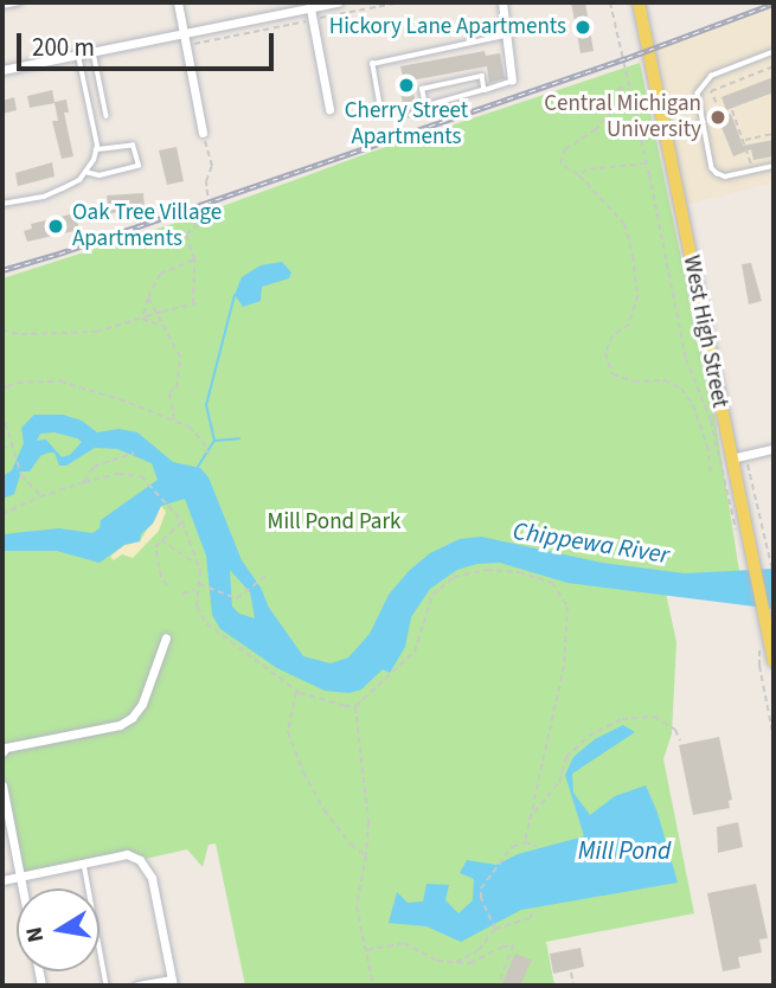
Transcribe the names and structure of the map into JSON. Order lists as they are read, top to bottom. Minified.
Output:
{"streets":{"main road":["West High Street"]},"water":["Chippewa River","Mill Pond"],"parks":["Mill Pond Park"],"places":["Hickory Lane Apartments","Cherry Street Apartments","Central Michigan University","Oak Tree Village Apartments"],"scale_bar":"200 m","north":"left"}
